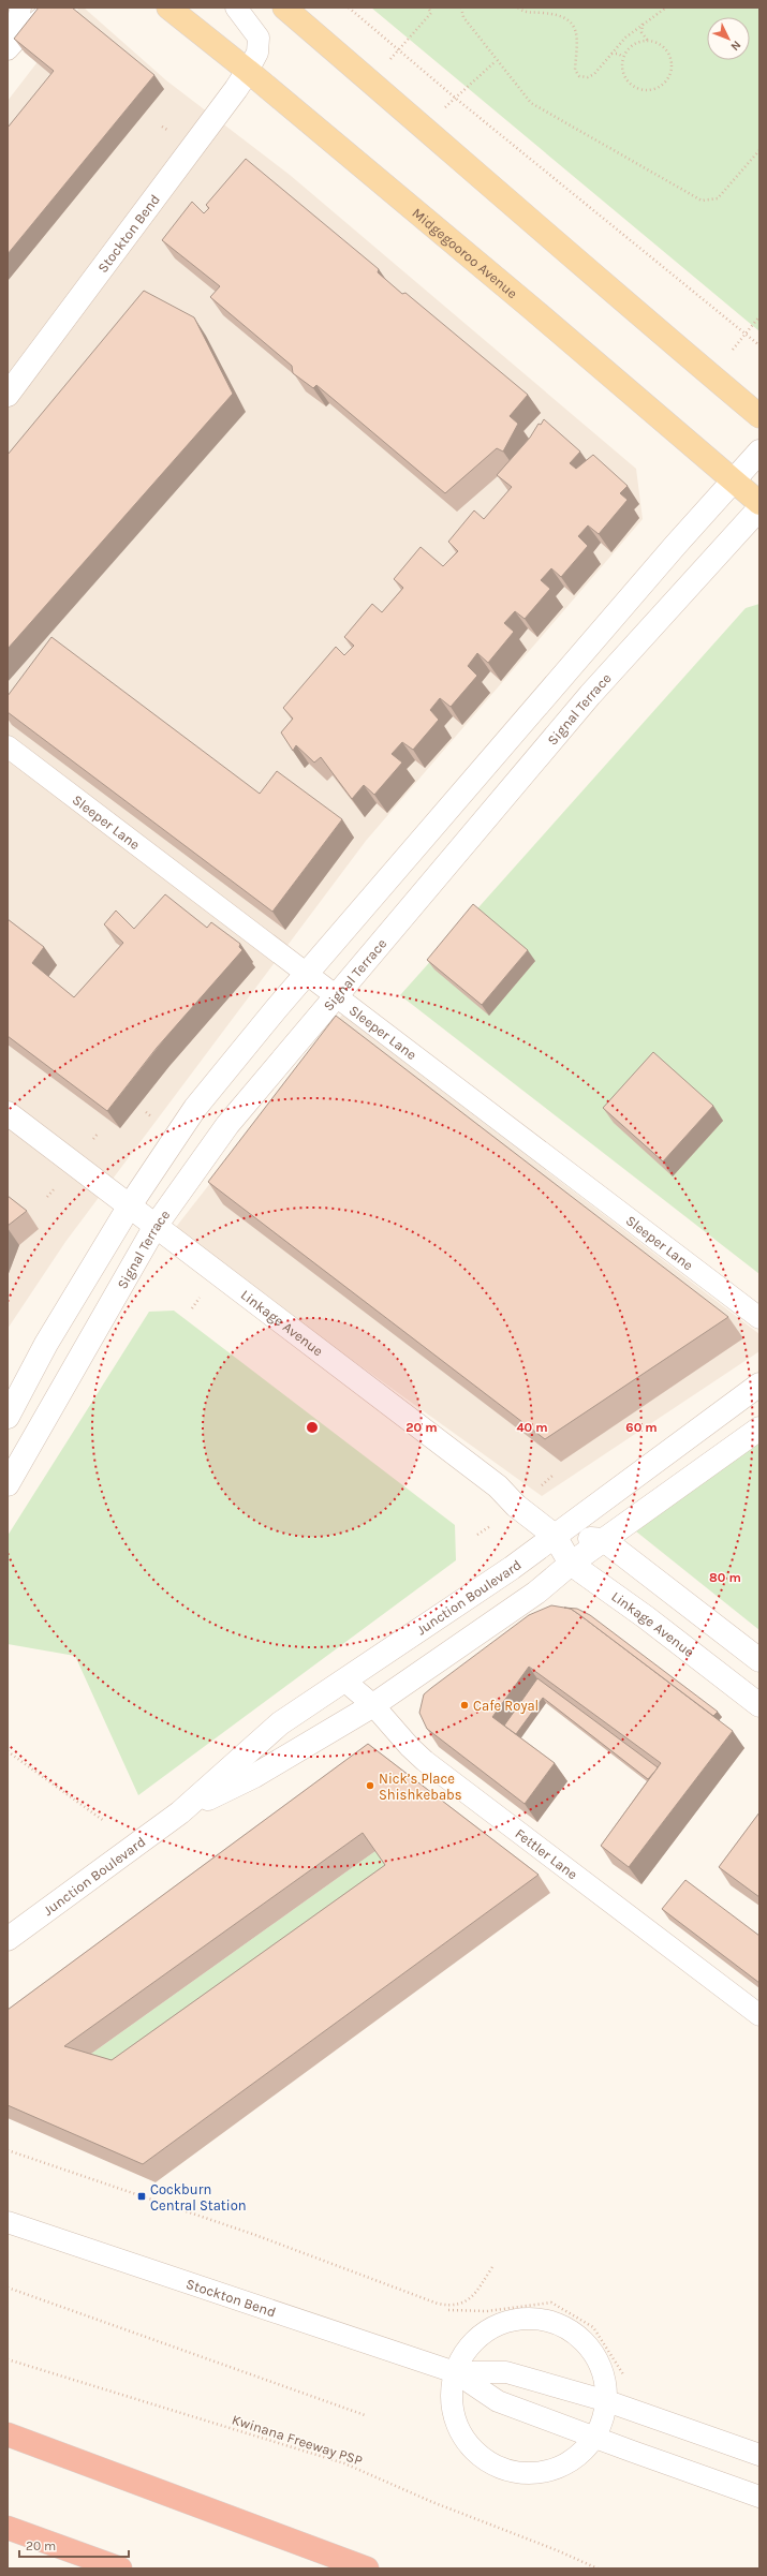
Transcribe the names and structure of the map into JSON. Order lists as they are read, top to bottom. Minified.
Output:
{"streets":{"main road":["Midgegooroo Avenue"],"street":["Stockton Bend","Signal Terrace","Linkage Avenue","Junction Boulevard"],"lane":["Sleeper Lane","Fettler Lane"],"path":["Kwinana Freeway PSP"]},"crossings":[["Stockton Bend","Midgegooroo Avenue"],["Signal Terrace","Sleeper Lane"],["Signal Terrace","Linkage Avenue"],["Linkage Avenue","Junction Boulevard"],["Junction Boulevard","Fettler Lane"]],"places":{"other":["Cafe Royal","Nick’s Place Shishkebabs"],"transit":["Cockburn Central Station"]},"scale_bar":"20 m","north":"bottom right","rings":["20 m","40 m","60 m","80 m"]}
